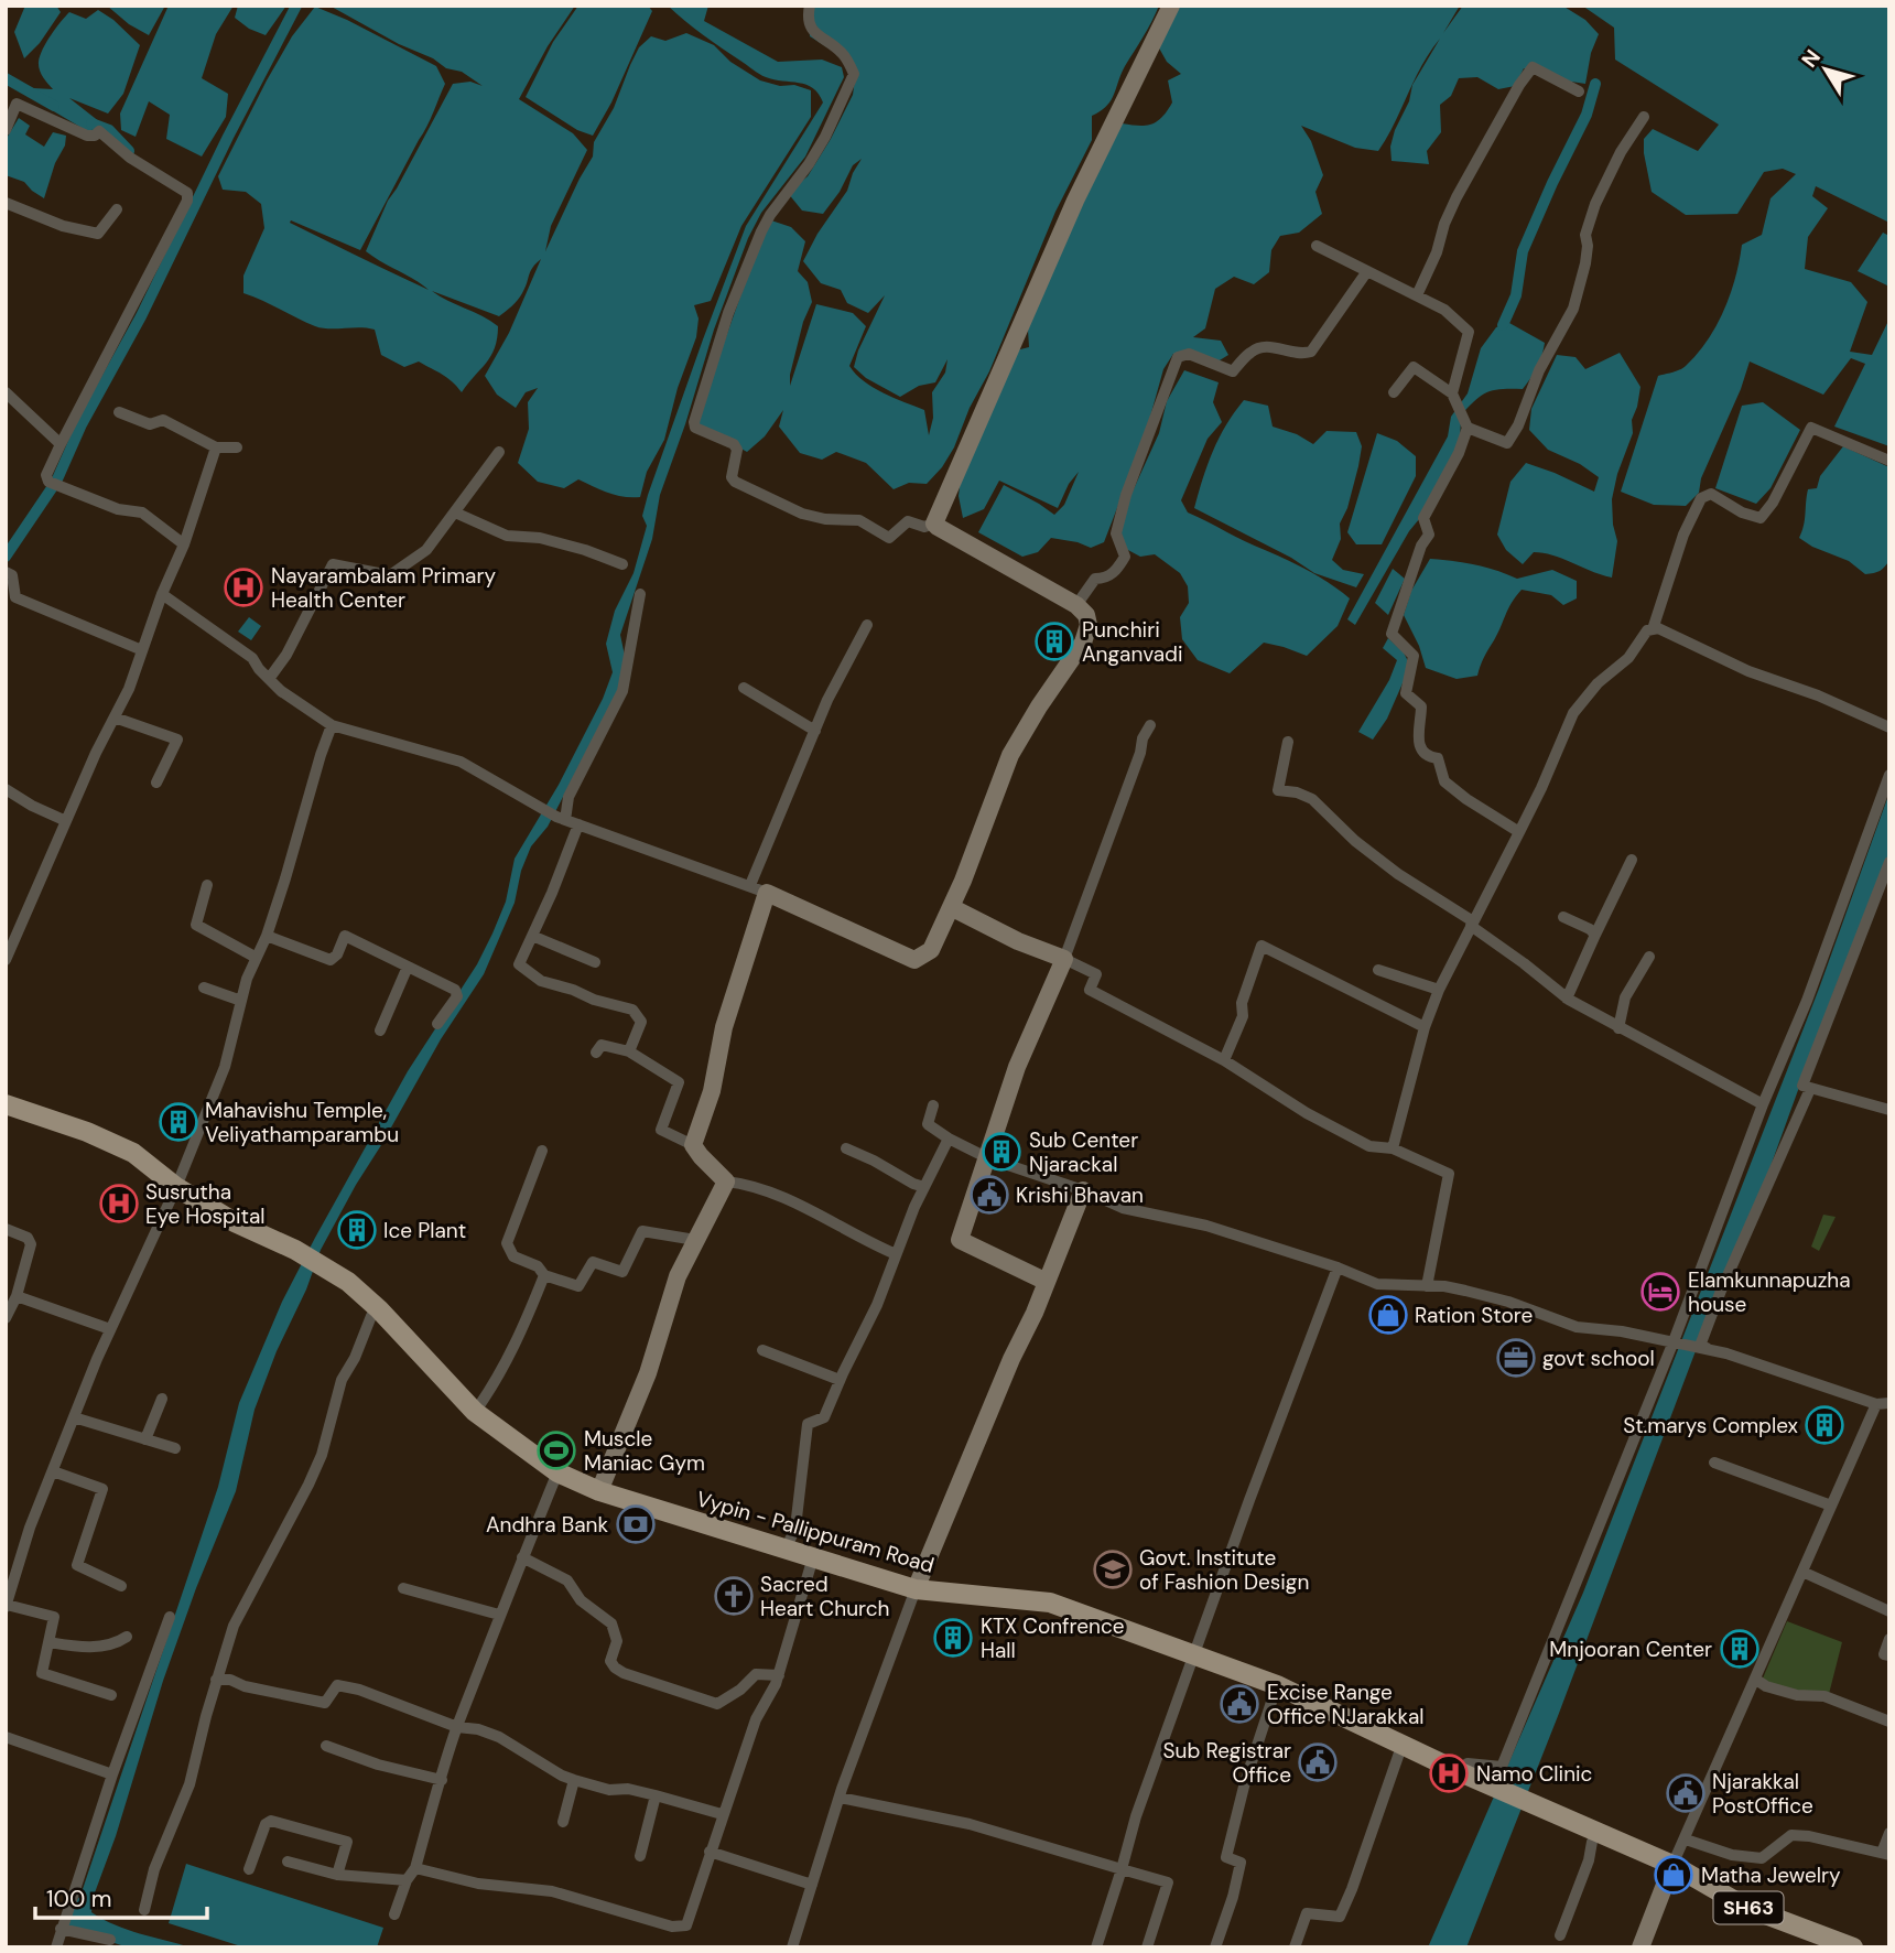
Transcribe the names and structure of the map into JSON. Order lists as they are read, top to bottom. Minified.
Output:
{"streets":{"main road":["Vypin - Pallippuram Road","SH63"]},"places":{"hospital":["Nayarambalam Primary Health Center","Susrutha Eye Hospital","Namo Clinic"],"building":["Punchiri Anganvadi","Mahavishu Temple, Veliyathamparambu","Sub Center Njarackal","Ice Plant","St.marys Complex","KTX Confrence Hall","Mnjooran Center"],"public building":["Krishi Bhavan","Excise Range Office NJarakkal","Sub Registrar Office","Njarakkal PostOffice"],"hotel":["Elamkunnapuzha house"],"shop":["Ration Store","Matha Jewelry"],"office":["govt school"],"sports":["Muscle Maniac Gym"],"bank":["Andhra Bank"],"school or university":["Govt. Institute of Fashion Design"],"church":["Sacred Heart Church"]},"scale_bar":"100 m","north":"top left"}
